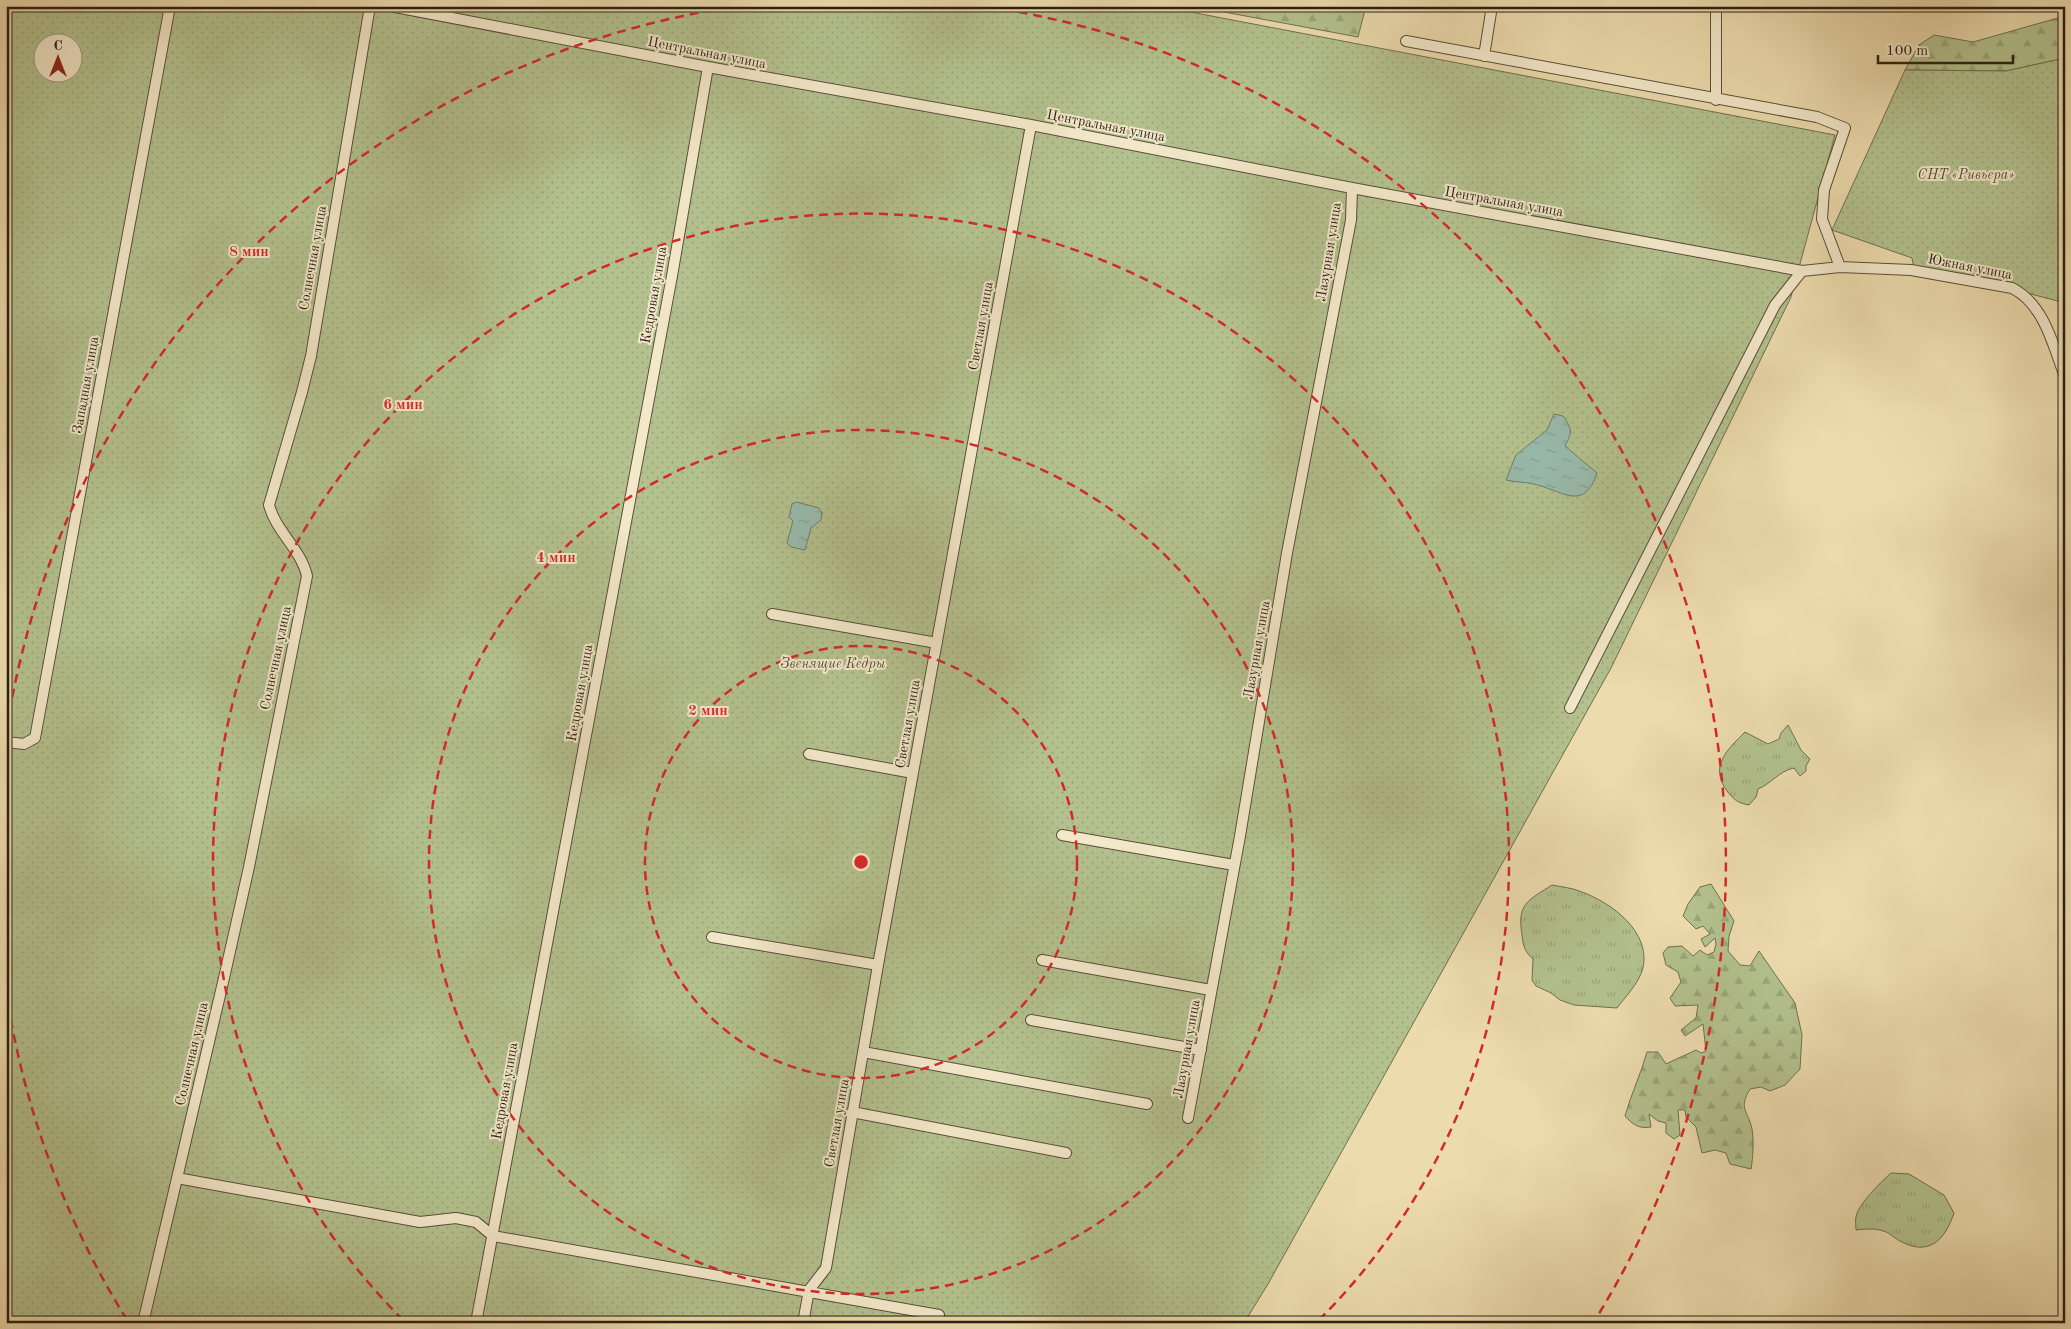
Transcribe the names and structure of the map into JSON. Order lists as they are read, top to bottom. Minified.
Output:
{"streets":{"street":["Центральная улица","Лазурная улица","Солнечная улица","Южная улица","Кедровая улица","Светлая улица","Западная улица"]},"crossings":[["Центральная улица","Лазурная улица"],["Центральная улица","Южная улица"],["Центральная улица","Кедровая улица"],["Центральная улица","Светлая улица"]],"parks":["СНТ «Ривьера»","Звенящие Кедры"],"scale_bar":"100 m","north":"top","rings":["8 мин","6 мин","4 мин","2 мин"]}
